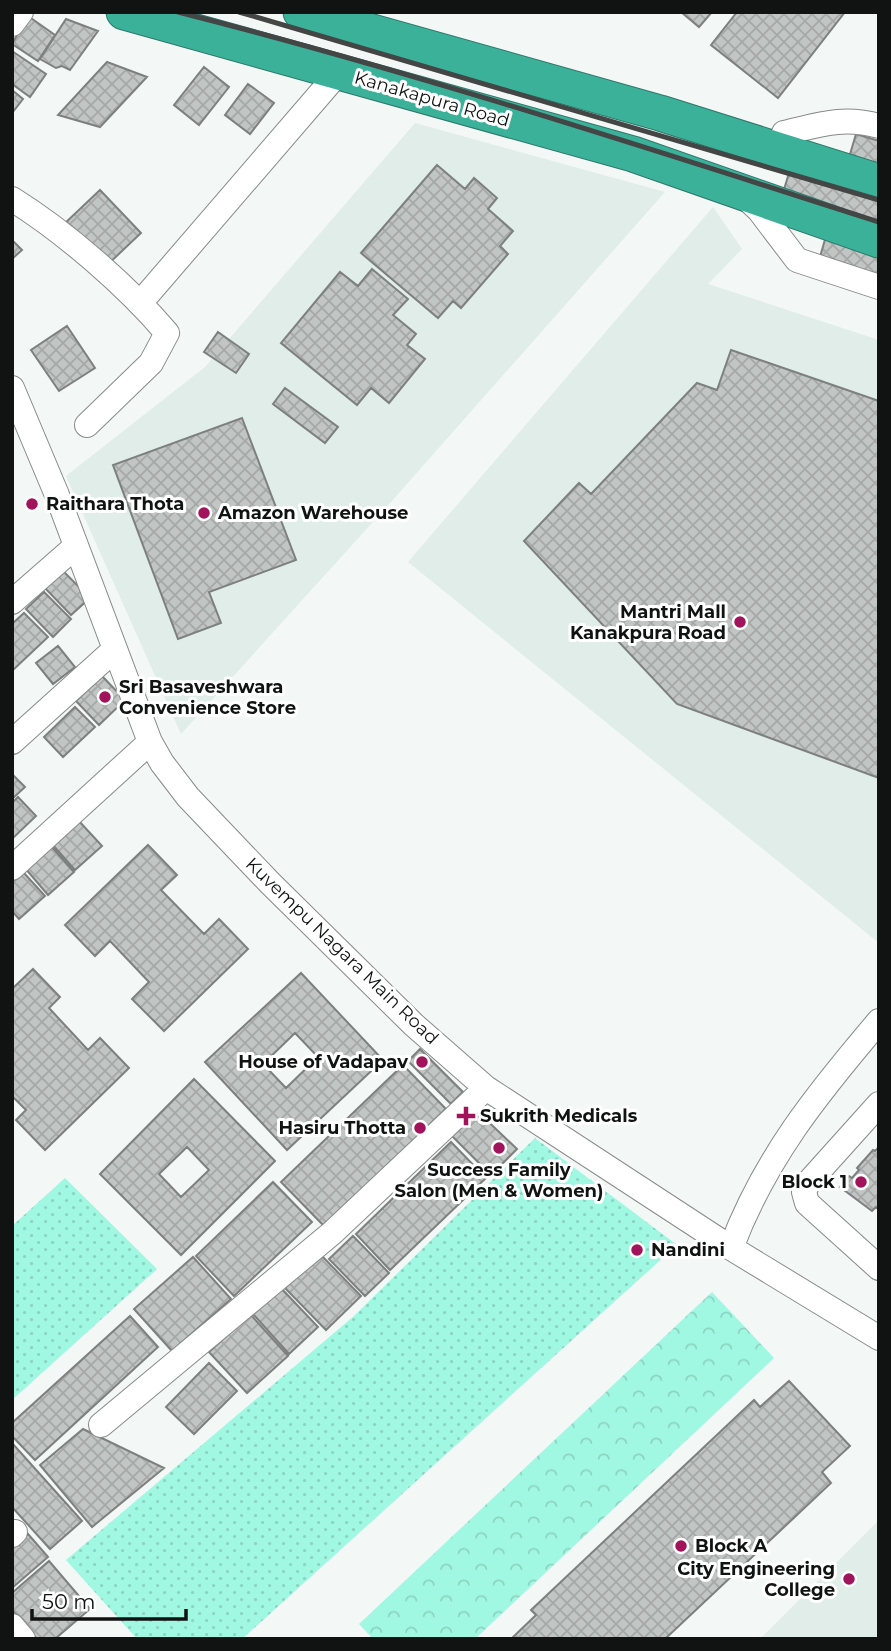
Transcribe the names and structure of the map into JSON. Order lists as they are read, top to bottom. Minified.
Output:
{"streets":{"highway":["Kanakapura Road"],"street":["Kuvempu Nagara Main Road"]},"places":{"other":["Raithara Thota","Amazon Warehouse","Mantri Mall Kanakpura Road","Sri Basaveshwara Convenience Store","House of Vadapav","Hasiru Thotta","Success Family Salon (Men & Women)","Block 1","Nandini","Block A","City Engineering College"],"health":["Sukrith Medicals"]},"scale_bar":"50 m"}
